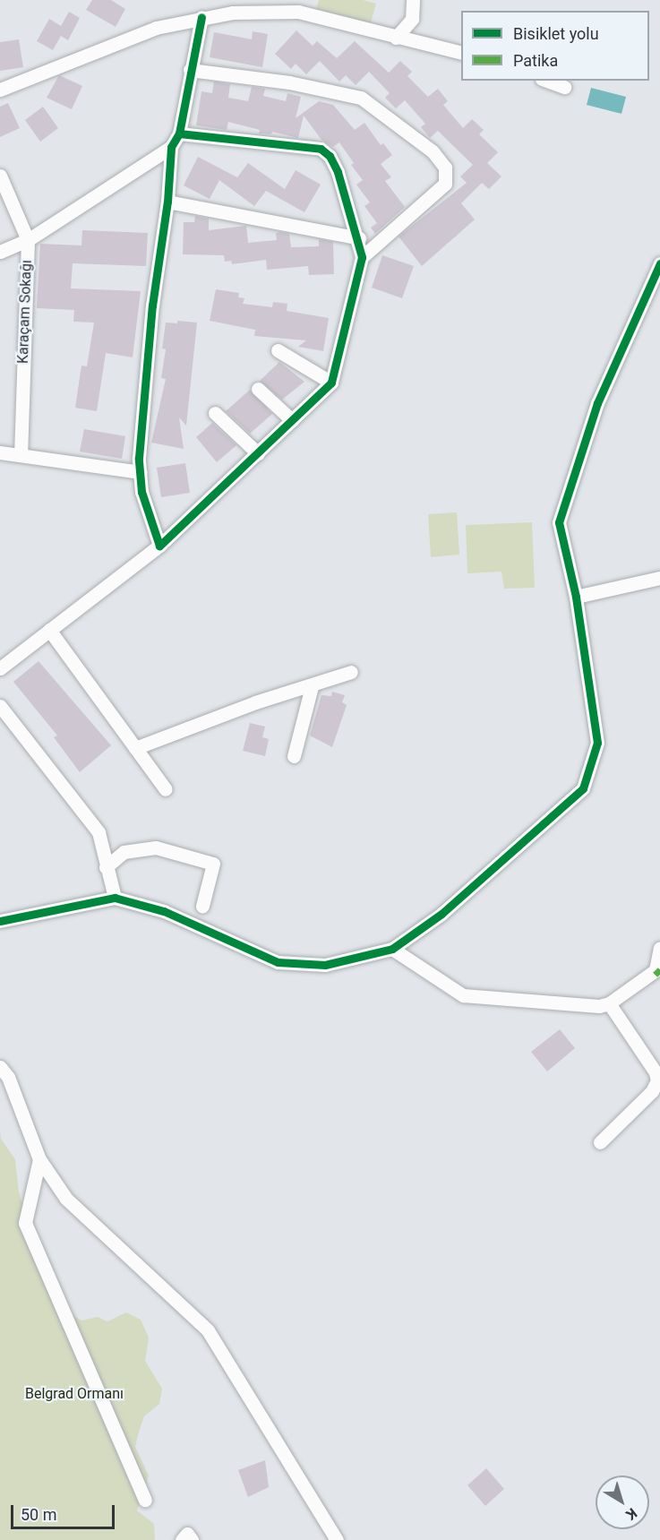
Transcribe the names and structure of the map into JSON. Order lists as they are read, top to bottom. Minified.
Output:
{"streets":{"street":["Karaçam Sokağı"]},"parks":["Belgrad Ormanı"],"legend":["Bisiklet yolu","Patika"],"scale_bar":"50 m","north":"bottom right"}
